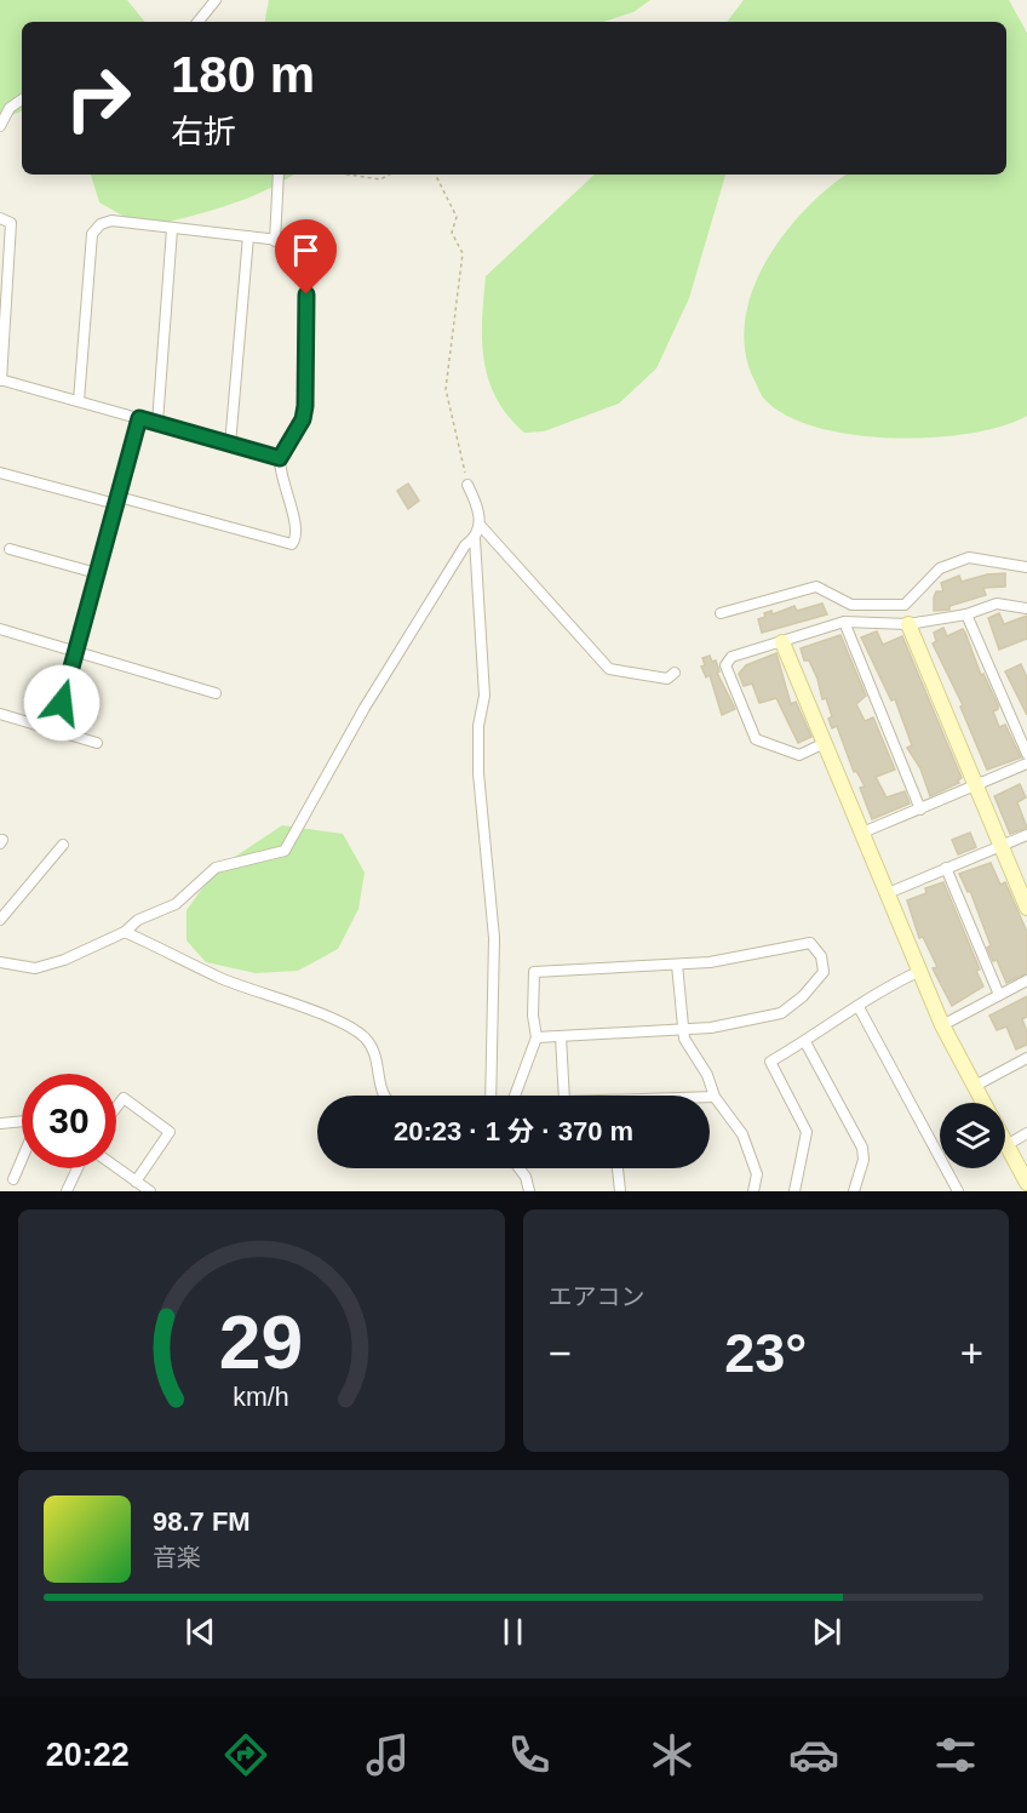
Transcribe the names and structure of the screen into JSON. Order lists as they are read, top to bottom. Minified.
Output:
{"page":{"turn":["180 m","右折"],"limit":"30","trip":"20:23 · 1 分 · 370 m","tile":"エアコン","heat":["−","23°","+"],"song":["98.7 FM","音楽"],"tabs":"20:22","gauge":["29","km/h"]}}
